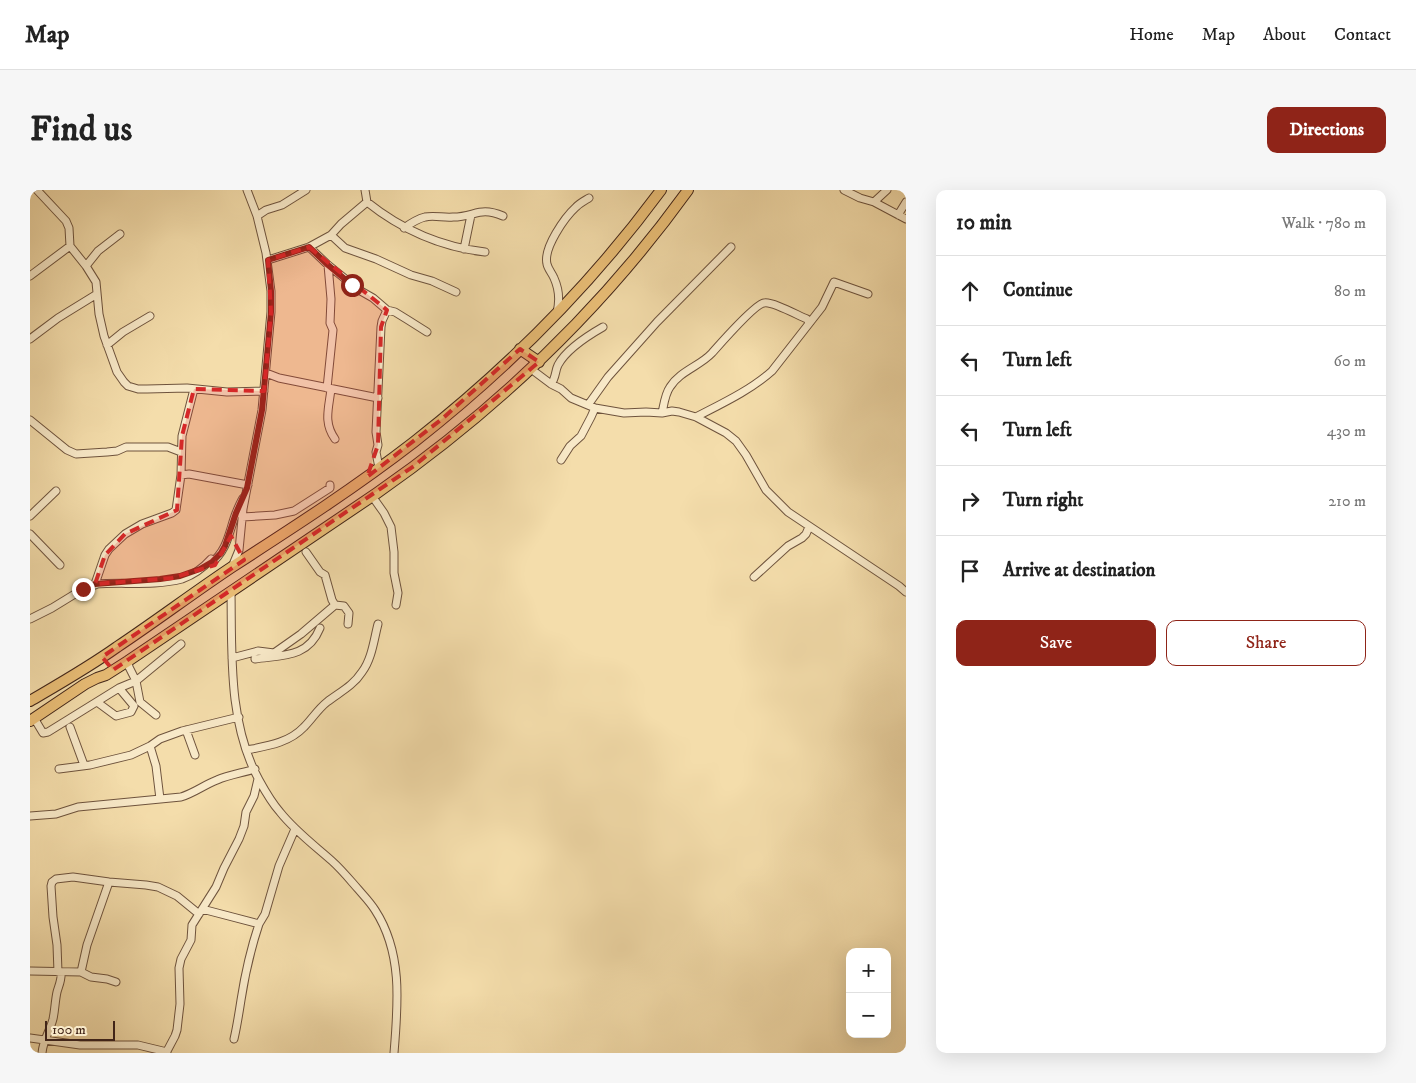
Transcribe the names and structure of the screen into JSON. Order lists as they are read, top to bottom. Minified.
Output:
{"scale_bar":"100 m","page":{"header":"Map","nav":["Home","Map","About","Contact"],"buttons":["Directions",["Save","Share"]],"title":"Find us","heading":["10 min","Walk · 780 m"],"list":[["Continue","80 m"],["Turn left","60 m"],["Turn left","430 m"],["Turn right","210 m"],"Arrive at destination"],"map_buttons":["+","−"],"scale":"100 m"}}
